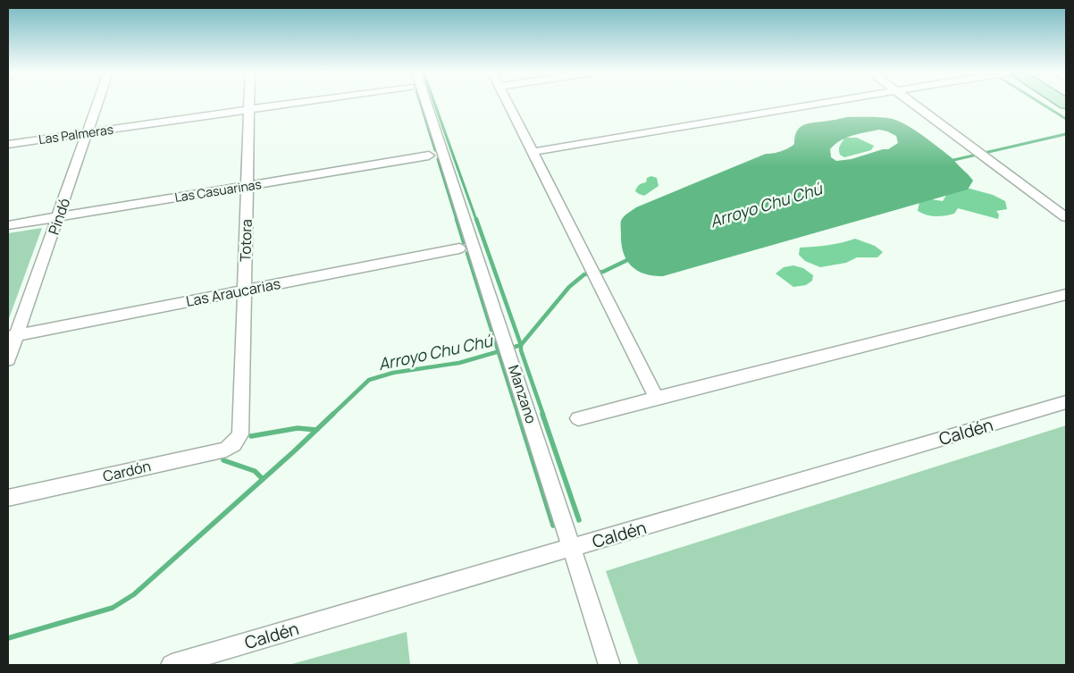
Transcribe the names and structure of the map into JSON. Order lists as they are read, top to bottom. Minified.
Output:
{"streets":{"street":["Las Palmeras","Las Casuarinas","Pindó","Totora","Las Araucarias","Manzano","Caldén","Cardón"]},"crossings":[["Las Palmeras","Pindó"],["Las Palmeras","Totora"],["Las Casuarinas","Pindó"],["Las Casuarinas","Totora"],["Pindó","Las Araucarias"],["Totora","Las Araucarias"],["Totora","Cardón"],["Manzano","Caldén"]],"water":["Arroyo Chu Chú"]}
